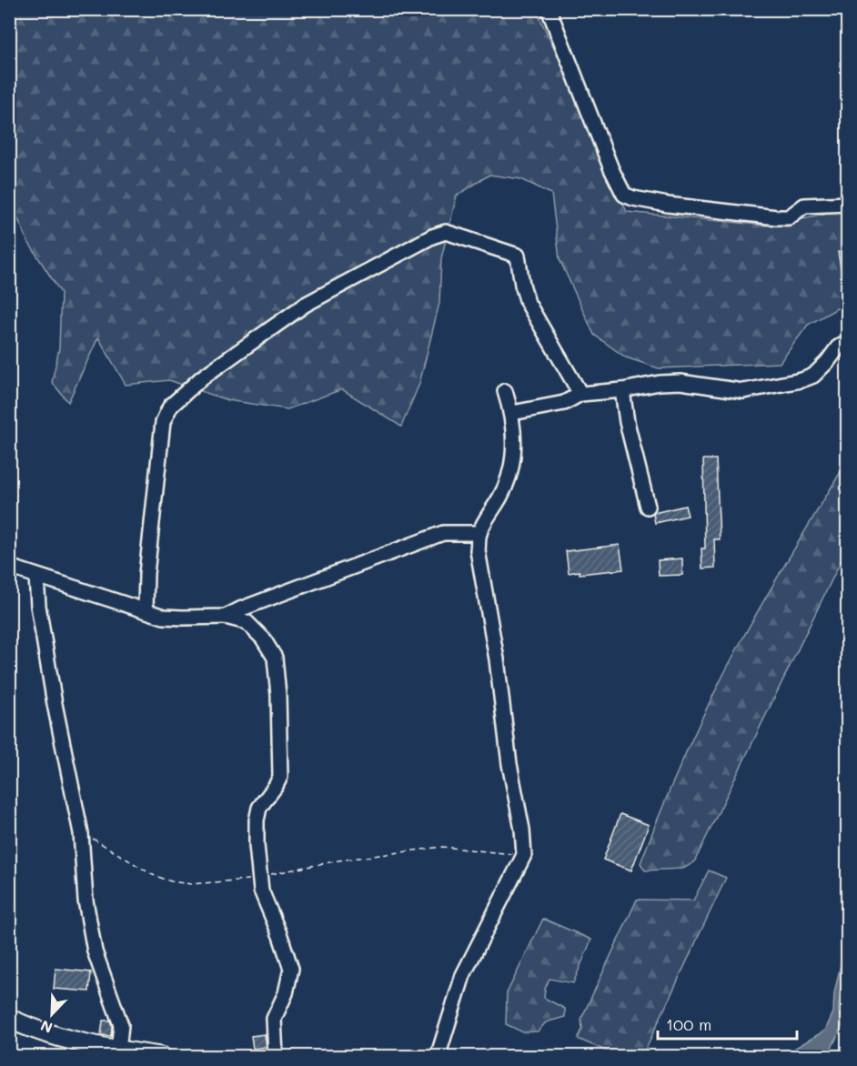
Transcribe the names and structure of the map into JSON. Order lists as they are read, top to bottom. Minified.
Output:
{"scale_bar":"100 m","north":"bottom left"}
